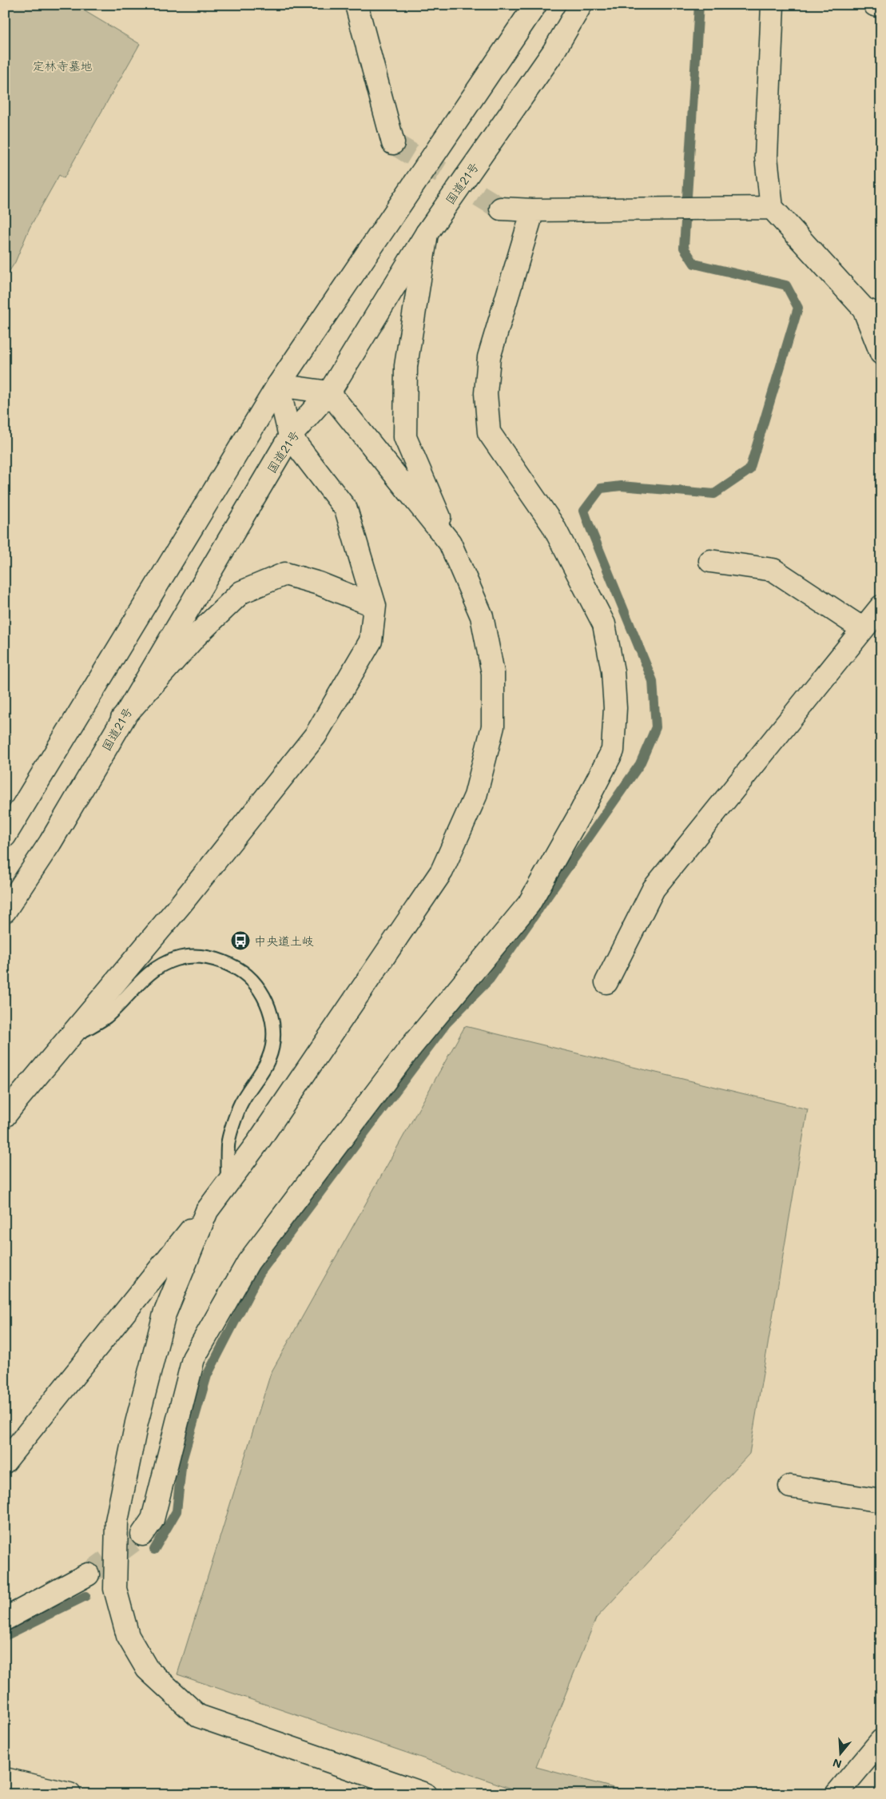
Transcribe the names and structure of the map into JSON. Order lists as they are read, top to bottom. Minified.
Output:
{"streets":{"main road":["国道21号"]},"parks":["定林寺墓地"],"places":{"bus stop":["中央道土岐"]},"north":"bottom"}
